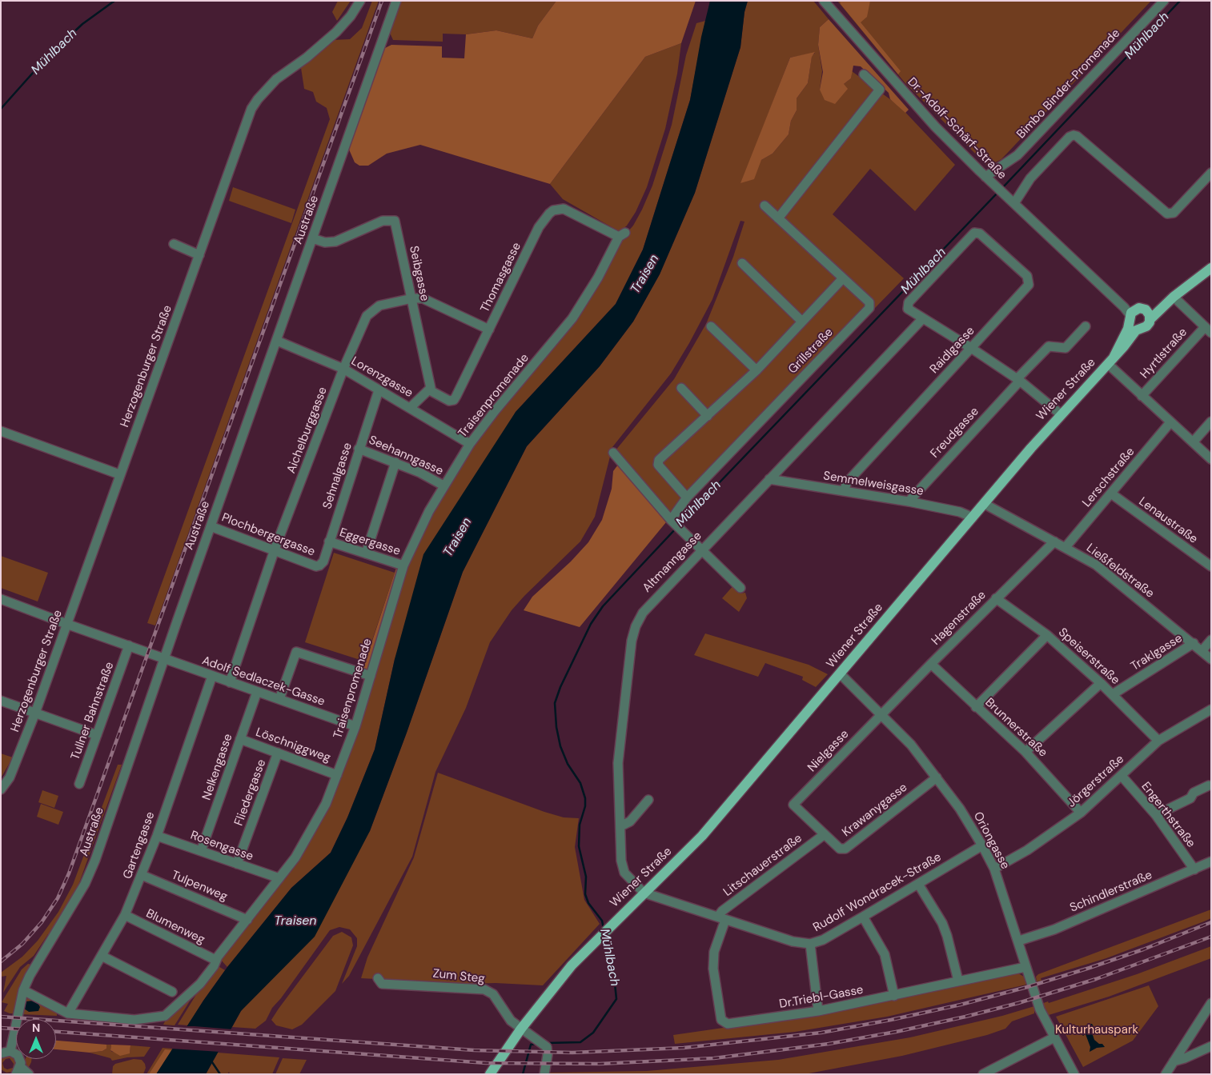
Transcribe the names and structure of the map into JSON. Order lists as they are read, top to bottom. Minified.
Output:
{"streets":{"main road":["Wiener Straße"],"street":["Bimbo Binder-Promenade","Dr.-Adolf-Schärf-Straße","Austraße","Seibgasse","Thomasgasse","Raidlgasse","Grillstraße","Hyrtlstraße","Herzogenburger Straße","Lorenzgasse","Traisenpromenade","Aichelburggasse","Freudgasse","Seehanngasse","Sehnalgasse","Lerschstraße","Semmelweisgasse","Lenaustraße","Plochbergergasse","Eggergasse","Altmanngasse","Ließfeldstraße","Hagenstraße","Traklgasse","Speiserstraße","Adolf Sedlaczek-Gasse","Tullner Bahnstraße","Brunnerstraße","Löschniggweg","Nielgasse","Nelkengasse","Jörgerstraße","Fliedergasse","Krawanygasse","Engerthstraße","Oriongasse","Gartengasse","Rosengasse","Litschauerstraße","Tulpenweg","Schindlerstraße","Rudolf Wondracek-Straße","Blumenweg","Zum Steg","Dr.Triebl-Gasse"]},"crossings":[["Bimbo Binder-Promenade","Dr.-Adolf-Schärf-Straße"],["Austraße","Seibgasse"],["Austraße","Lorenzgasse"],["Austraße","Traisenpromenade"],["Austraße","Plochbergergasse"],["Austraße","Adolf Sedlaczek-Gasse"],["Seibgasse","Thomasgasse"],["Seibgasse","Aichelburggasse"],["Thomasgasse","Traisenpromenade"],["Thomasgasse","Aichelburggasse"],["Raidlgasse","Semmelweisgasse"],["Raidlgasse","Altmanngasse"],["Herzogenburger Straße","Adolf Sedlaczek-Gasse"],["Lorenzgasse","Traisenpromenade"],["Lorenzgasse","Aichelburggasse"],["Lorenzgasse","Sehnalgasse"],["Wiener Straße","Semmelweisgasse"],["Wiener Straße","Altmanngasse"],["Wiener Straße","Ließfeldstraße"],["Wiener Straße","Oriongasse"],["Wiener Straße","Rudolf Wondracek-Straße"],["Wiener Straße","Zum Steg"],["Traisenpromenade","Seehanngasse"],["Traisenpromenade","Eggergasse"],["Traisenpromenade","Adolf Sedlaczek-Gasse"],["Traisenpromenade","Löschniggweg"],["Traisenpromenade","Gartengasse"],["Traisenpromenade","Rosengasse"],["Traisenpromenade","Tulpenweg"],["Traisenpromenade","Blumenweg"],["Aichelburggasse","Plochbergergasse"],["Aichelburggasse","Adolf Sedlaczek-Gasse"],["Freudgasse","Semmelweisgasse"],["Seehanngasse","Sehnalgasse"],["Sehnalgasse","Plochbergergasse"],["Sehnalgasse","Eggergasse"],["Lerschstraße","Lenaustraße"],["Lerschstraße","Ließfeldstraße"],["Semmelweisgasse","Altmanngasse"],["Altmanngasse","Rudolf Wondracek-Straße"],["Ließfeldstraße","Hagenstraße"],["Ließfeldstraße","Traklgasse"],["Hagenstraße","Speiserstraße"],["Hagenstraße","Brunnerstraße"],["Hagenstraße","Nielgasse"],["Hagenstraße","Oriongasse"],["Traklgasse","Speiserstraße"],["Speiserstraße","Jörgerstraße"],["Adolf Sedlaczek-Gasse","Tullner Bahnstraße"],["Adolf Sedlaczek-Gasse","Nelkengasse"],["Adolf Sedlaczek-Gasse","Gartengasse"],["Brunnerstraße","Jörgerstraße"],["Löschniggweg","Nelkengasse"],["Löschniggweg","Fliedergasse"],["Nielgasse","Krawanygasse"],["Nielgasse","Oriongasse"],["Nelkengasse","Rosengasse"],["Jörgerstraße","Engerthstraße"],["Jörgerstraße","Oriongasse"],["Fliedergasse","Rosengasse"],["Krawanygasse","Oriongasse"],["Krawanygasse","Litschauerstraße"],["Engerthstraße","Schindlerstraße"],["Oriongasse","Schindlerstraße"],["Oriongasse","Rudolf Wondracek-Straße"],["Oriongasse","Dr.Triebl-Gasse"],["Gartengasse","Rosengasse"],["Gartengasse","Tulpenweg"],["Gartengasse","Blumenweg"],["Litschauerstraße","Rudolf Wondracek-Straße"],["Litschauerstraße","Dr.Triebl-Gasse"],["Rudolf Wondracek-Straße","Dr.Triebl-Gasse"]],"water":["Mühlbach","Traisen"],"parks":["Kulturhauspark"],"north":"top"}
